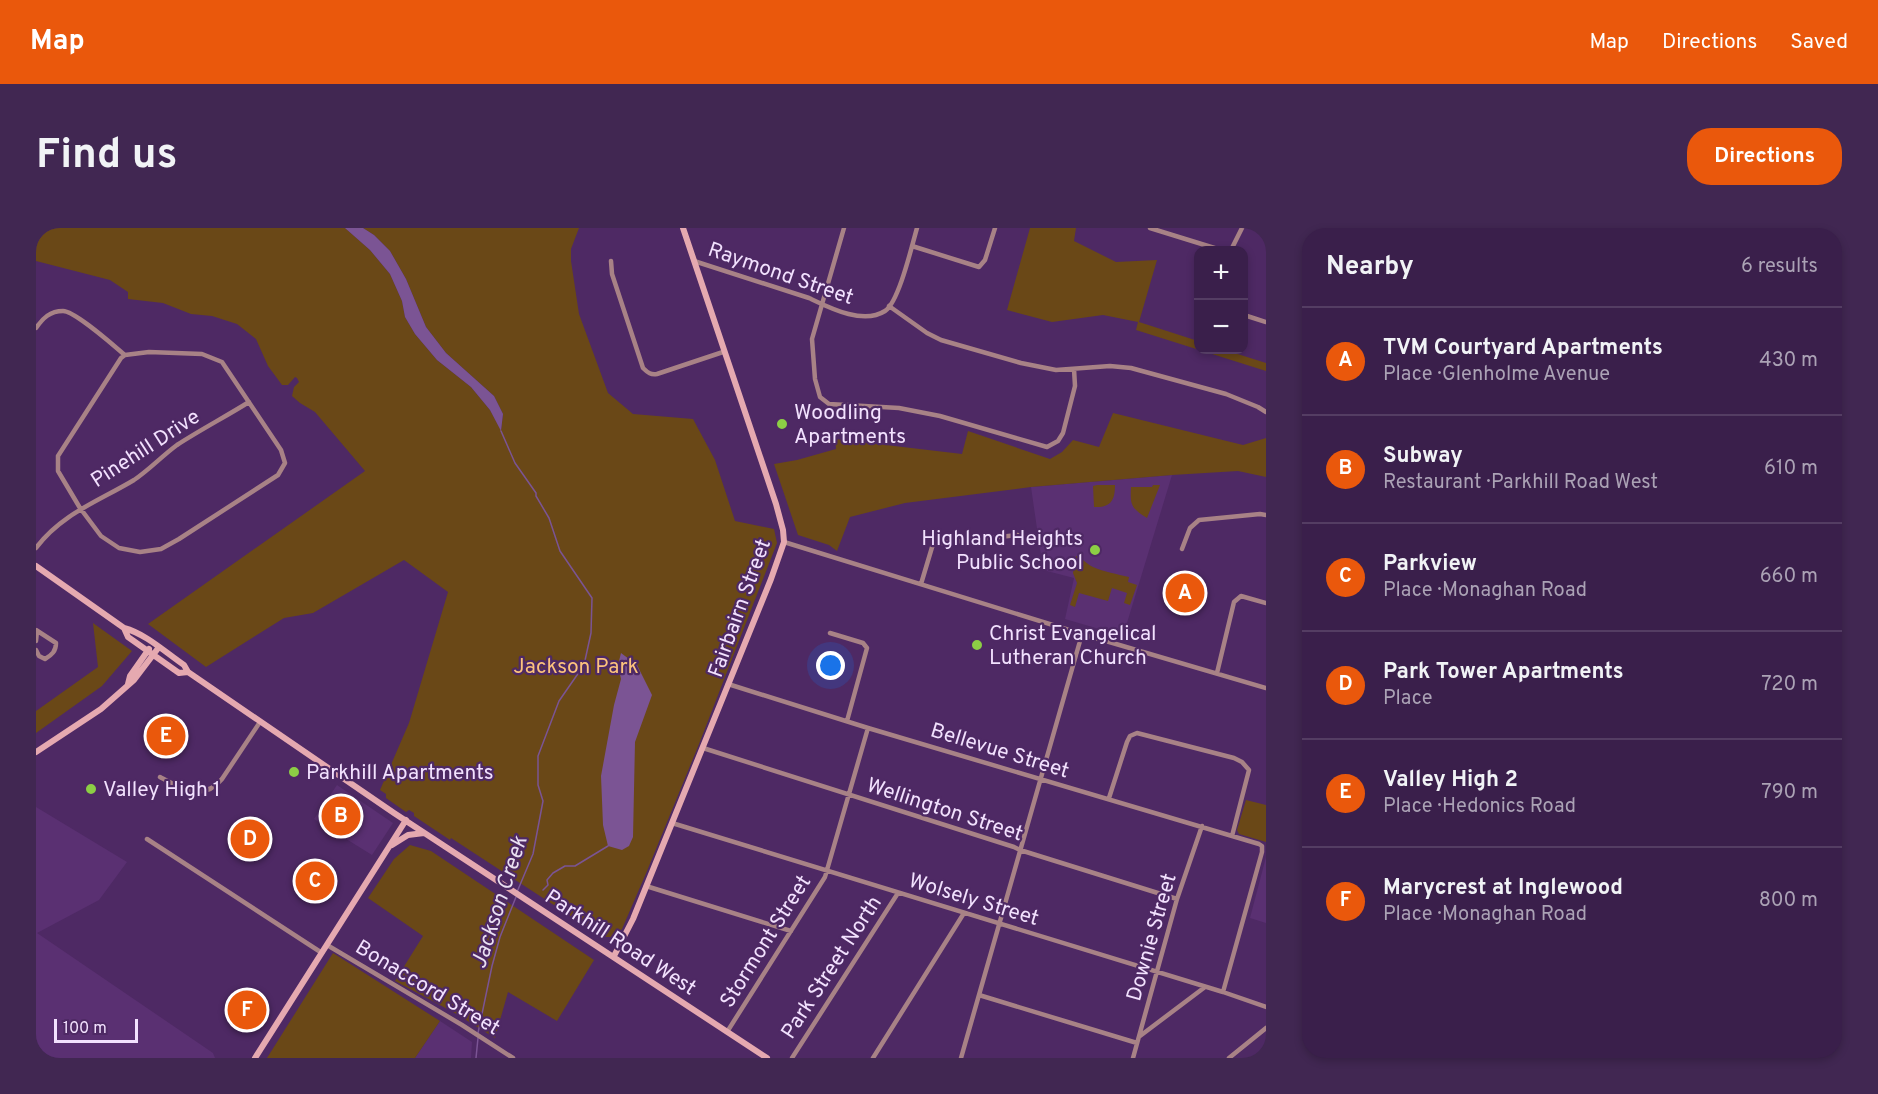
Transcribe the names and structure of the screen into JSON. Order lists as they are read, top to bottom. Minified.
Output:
{"streets":{"main road":["Fairbairn Street","Parkhill Road West"],"street":["Raymond Street","Pinehill Drive","Bellevue Street","Wellington Street","Wolsely Street","Downie Street","Stormont Street","Park Street North","Bonaccord Street"]},"crossings":[["Raymond Street","Fairbairn Street"],["Fairbairn Street","Bellevue Street"],["Fairbairn Street","Wellington Street"],["Fairbairn Street","Wolsely Street"],["Fairbairn Street","Parkhill Road West"],["Bellevue Street","Wolsely Street"],["Bellevue Street","Downie Street"],["Bellevue Street","Stormont Street"],["Wellington Street","Downie Street"],["Wellington Street","Stormont Street"],["Wolsely Street","Downie Street"],["Wolsely Street","Stormont Street"],["Wolsely Street","Park Street North"],["Stormont Street","Parkhill Road West"]],"water":["Jackson Creek"],"parks":["Jackson Park"],"places":["Woodling Apartments","Highland Heights Public School","Christ Evangelical Lutheran Church","Parkhill Apartments","Valley High 1"],"scale_bar":"100 m","page":{"header":"Map","nav":["Map","Directions","Saved"],"buttons":"Directions","title":"Find us","heading":["Nearby","6 results"],"map_buttons":["+","−"],"list":[{"mark":"A","name":"TVM Courtyard Apartments","note":"Place · Glenholme Avenue","value":"430 m"},{"mark":"B","name":"Subway","note":"Restaurant · Parkhill Road West","value":"610 m"},{"mark":"C","name":"Parkview","note":"Place · Monaghan Road","value":"660 m"},{"mark":"D","name":"Park Tower Apartments","note":"Place","value":"720 m"},{"mark":"E","name":"Valley High 2","note":"Place · Hedonics Road","value":"790 m"},{"mark":"F","name":"Marycrest at Inglewood","note":"Place · Monaghan Road","value":"800 m"}],"pins":["A","E","B","D","C","F"],"scale":"100 m"}}
